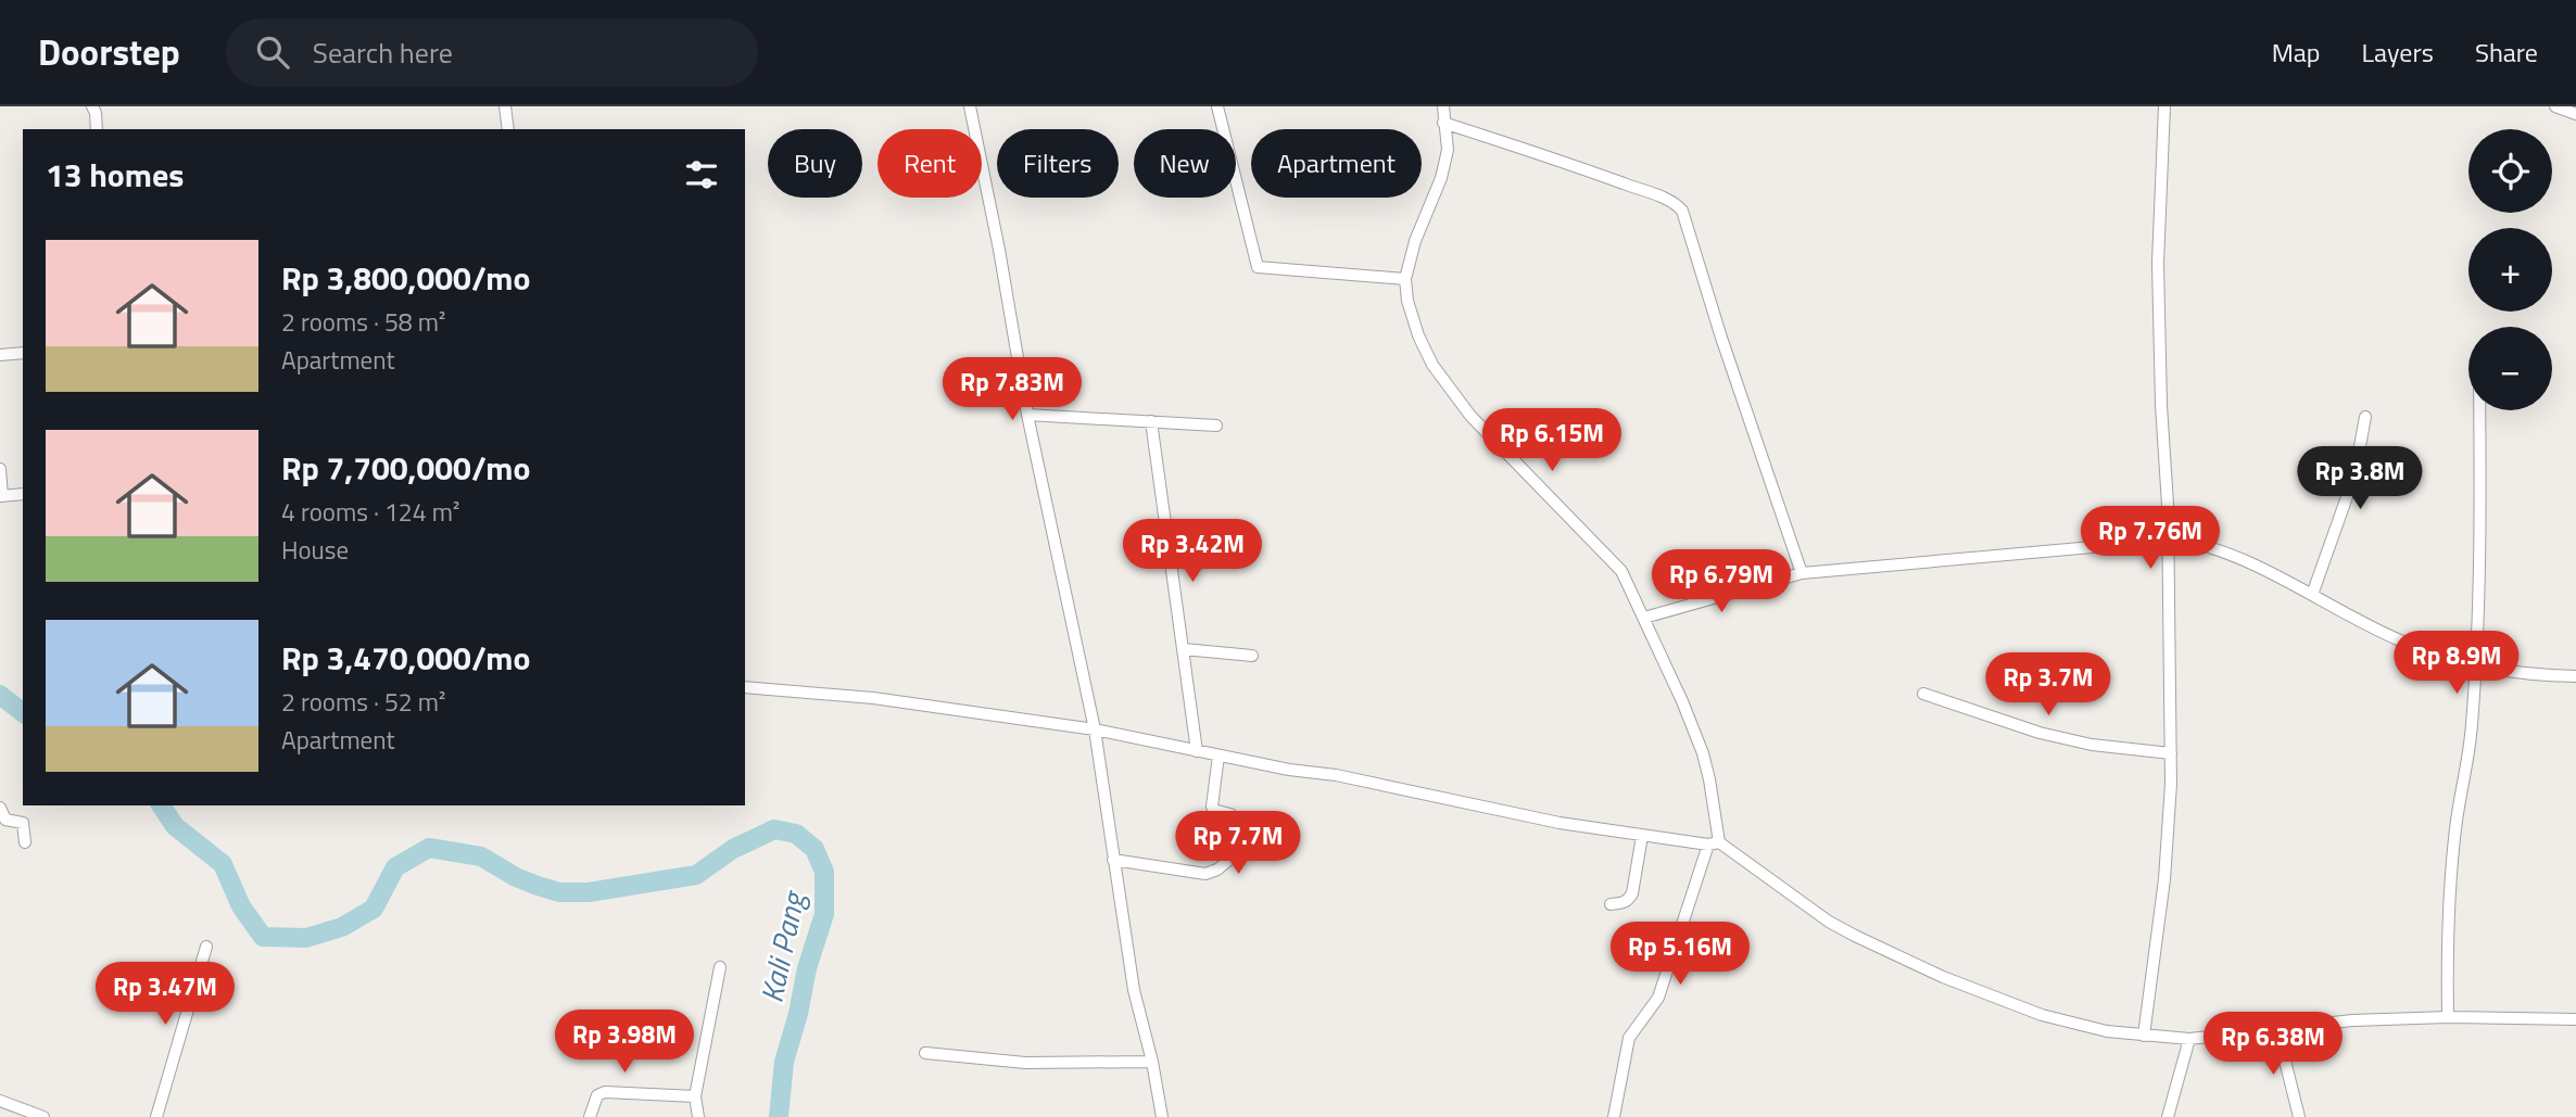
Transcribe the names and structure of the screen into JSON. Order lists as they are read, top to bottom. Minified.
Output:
{"water":["Kali Pang"],"page":{"header":"Doorstep","search":"Search here","nav":["Map","Layers","Share"],"map_buttons":["+","−"],"chip":["Buy","Rent","Filters","New","Apartment"],"heading":"13 homes","list":[{"name":"Rp 3,800,000/mo","note":"2 rooms · 58 m² · Apartment"},{"name":"Rp 7,700,000/mo","note":"4 rooms · 124 m² · House"},{"name":"Rp 3,470,000/mo","note":"2 rooms · 52 m² · Apartment"}],"price":["Rp 7.83M","Rp 6.15M","Rp 3.8M","Rp 7.76M","Rp 3.42M","Rp 6.79M","Rp 8.9M","Rp 3.7M","Rp 7.7M","Rp 5.16M","Rp 3.47M","Rp 3.98M","Rp 6.38M"]}}
